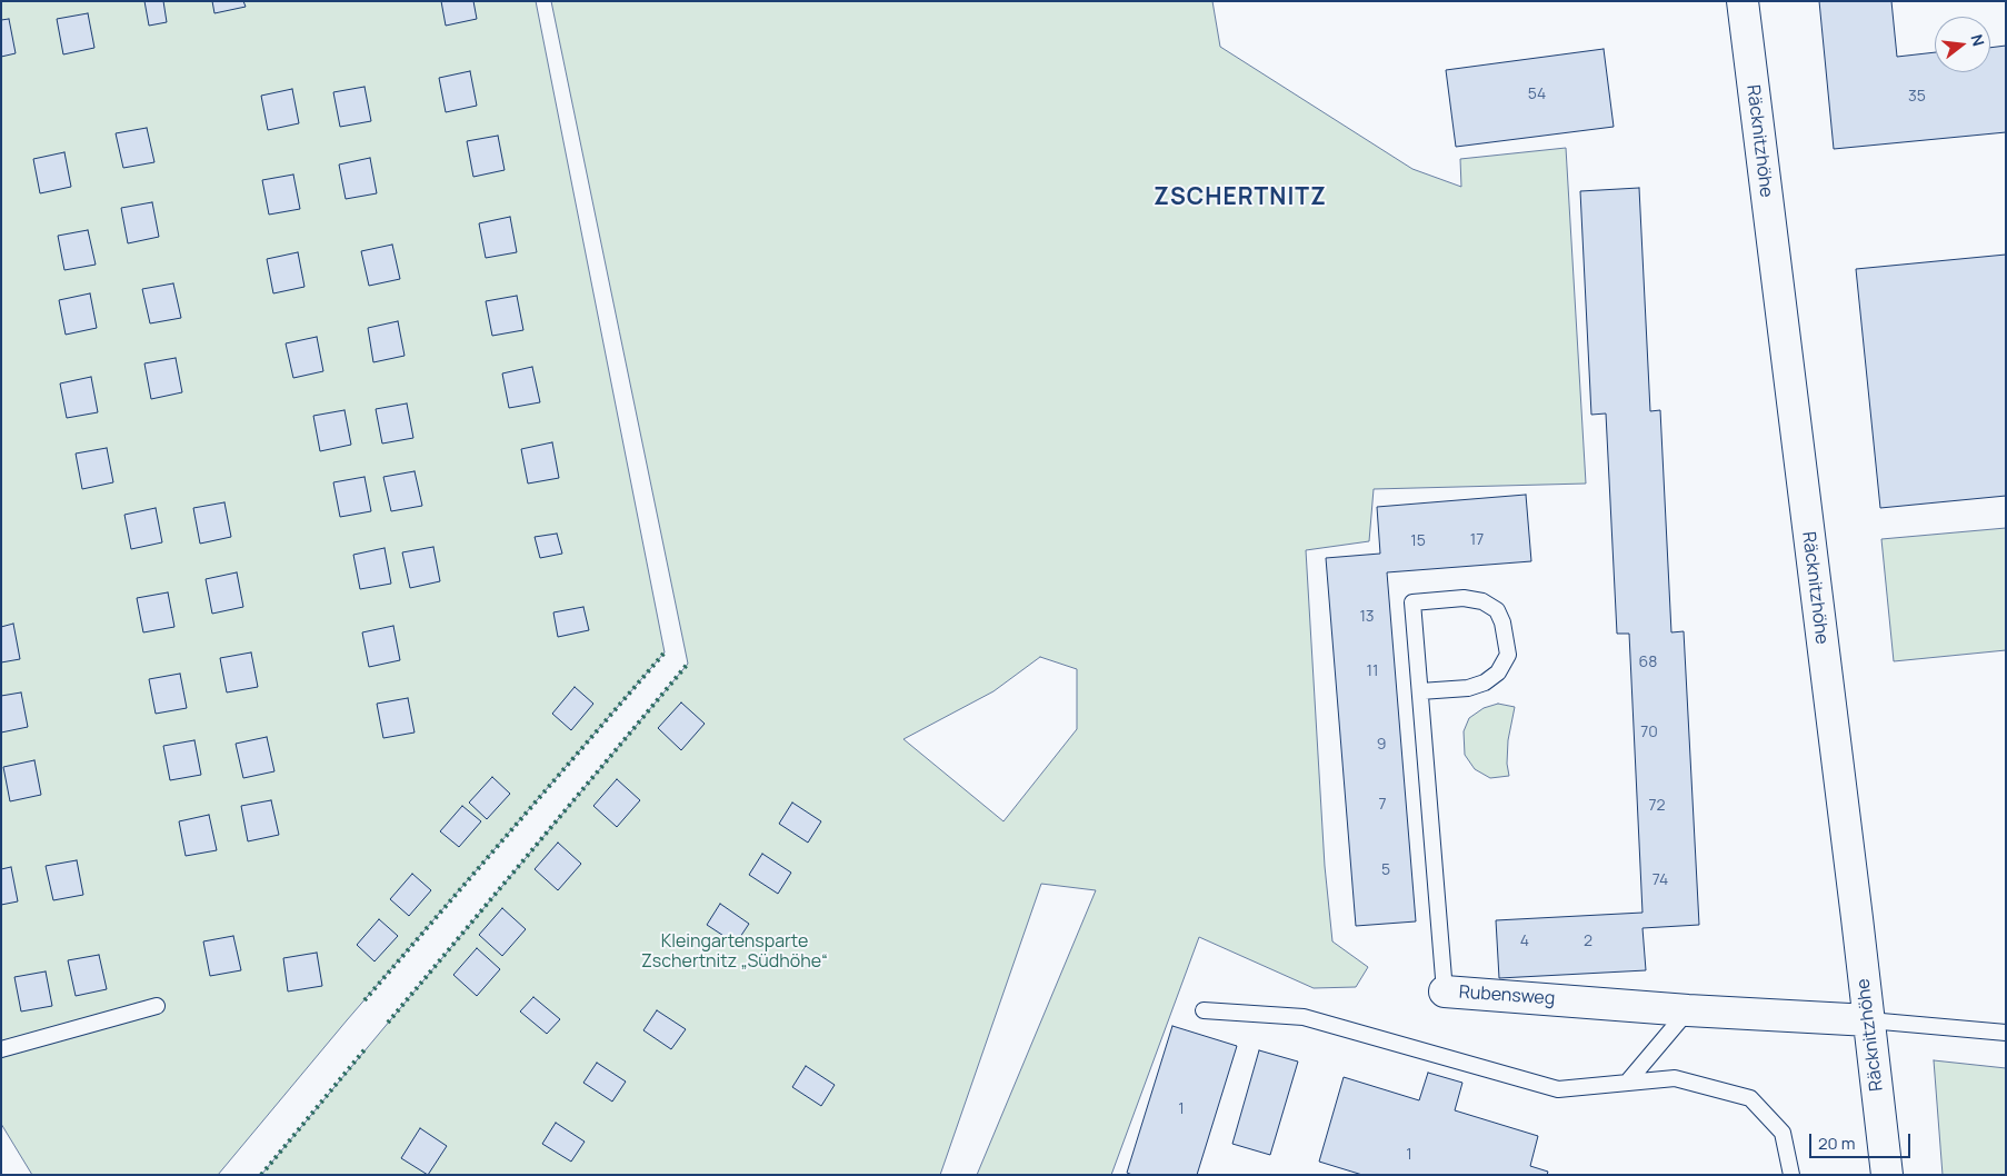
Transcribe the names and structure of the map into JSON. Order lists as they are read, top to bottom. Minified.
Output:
{"streets":{"street":["Räcknitzhöhe","Rubensweg"]},"crossings":[["Räcknitzhöhe","Rubensweg"]],"districts":["ZSCHERTNITZ"],"parks":["Kleingartensparte Zschertnitz „Südhöhe“"],"house_numbers":["54","35","17","15","13","68","11","70","9","7","72","5","74","4","2","1","1"],"scale_bar":"20 m","north":"right"}
